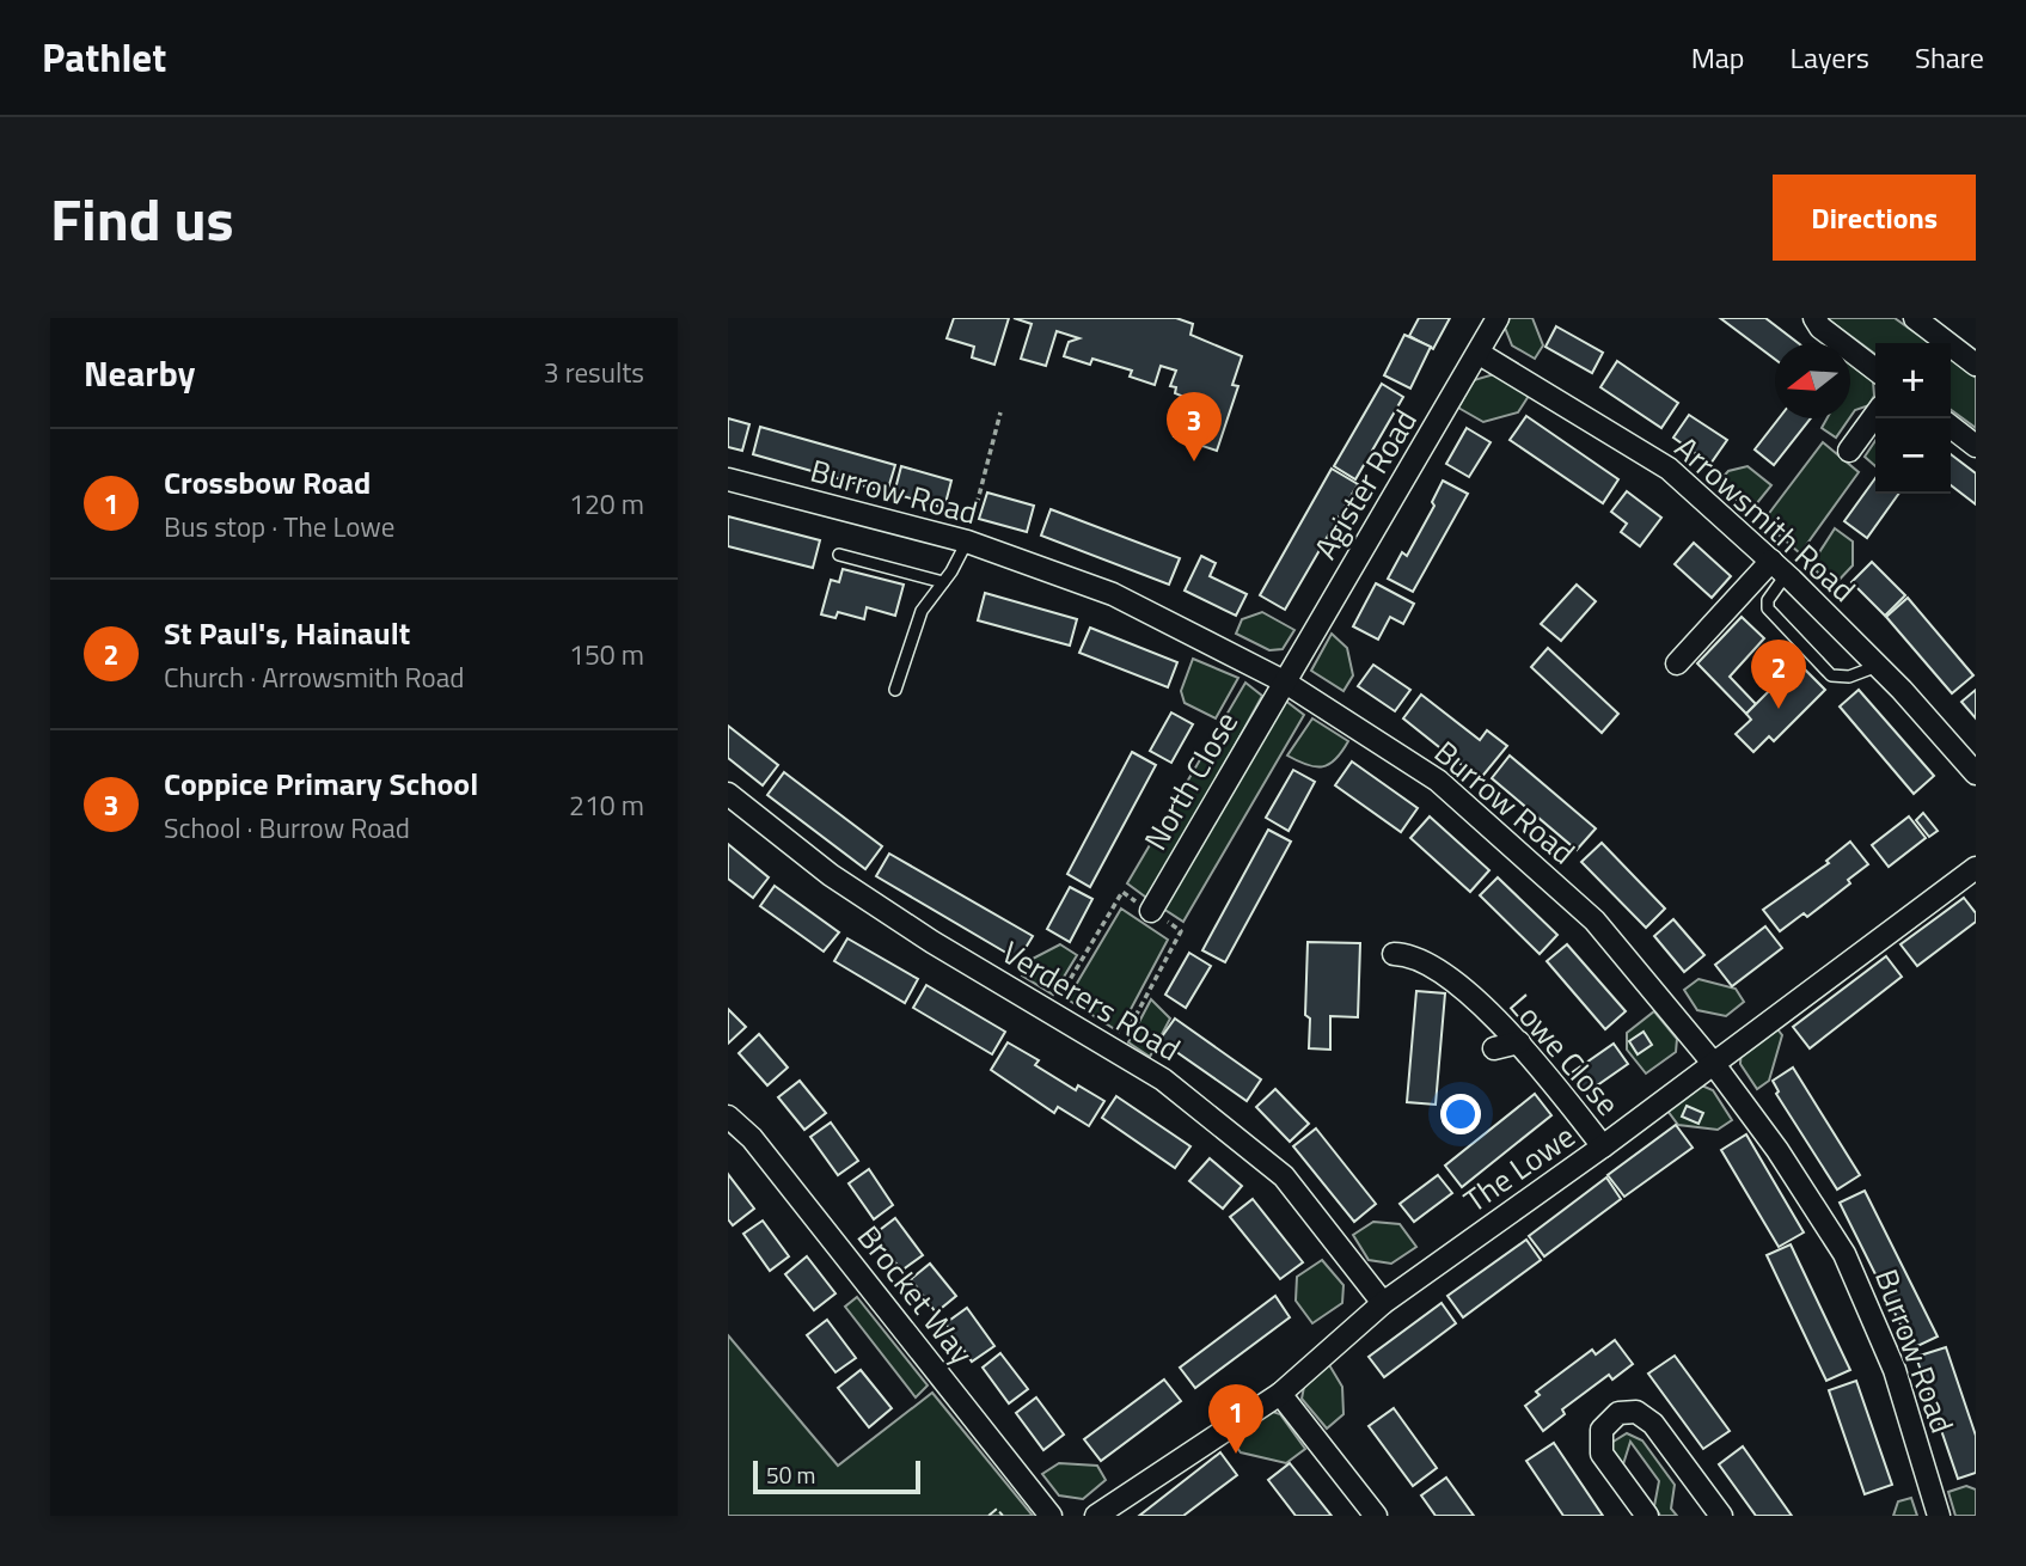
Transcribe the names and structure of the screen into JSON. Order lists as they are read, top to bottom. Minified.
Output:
{"streets":{"street":["Agister Road","Burrow Road","Arrowsmith Road","North Close","Verderers Road","Lowe Close","The Lowe","Brocket Way"]},"crossings":[["Agister Road","Burrow Road"],["Agister Road","Arrowsmith Road"],["Agister Road","North Close"],["Burrow Road","North Close"],["Burrow Road","The Lowe"],["Verderers Road","The Lowe"],["Lowe Close","The Lowe"]],"scale_bar":"50 m","north":"left","page":{"header":"Pathlet","nav":["Map","Layers","Share"],"title":"Find us","buttons":"Directions","heading":["Nearby","3 results"],"map_buttons":["+","−"],"pins":["3","2","1"],"list":[{"mark":"1","name":"Crossbow Road","note":"Bus stop · The Lowe","value":"120 m"},{"mark":"2","name":"St Paul's, Hainault","note":"Church · Arrowsmith Road","value":"150 m"},{"mark":"3","name":"Coppice Primary School","note":"School · Burrow Road","value":"210 m"}],"scale":"50 m"}}
